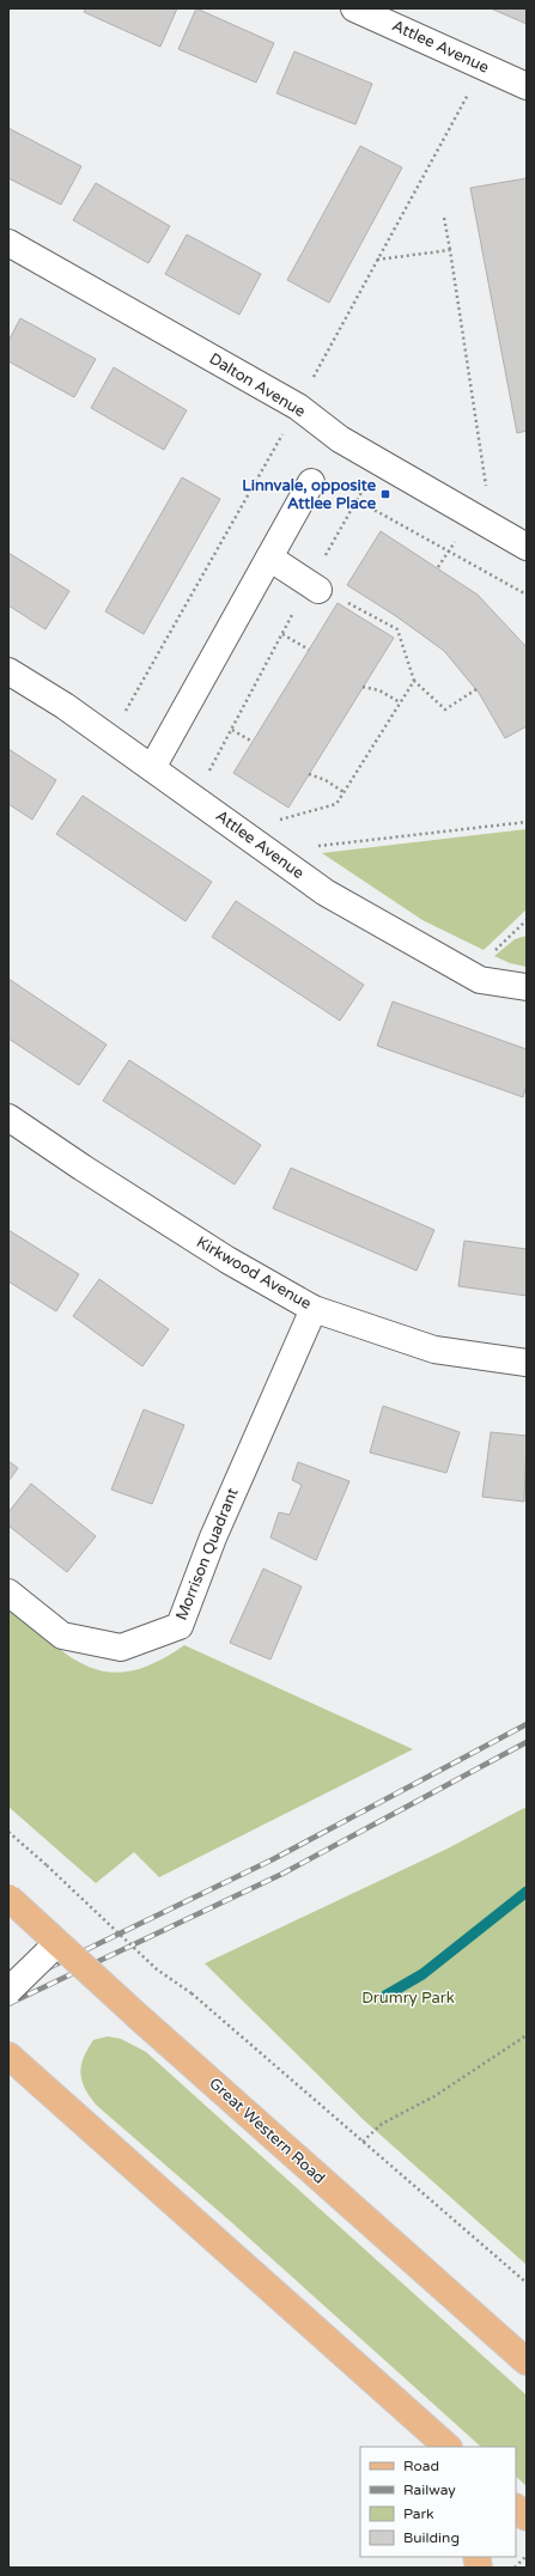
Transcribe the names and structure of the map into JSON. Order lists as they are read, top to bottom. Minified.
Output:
{"streets":{"main road":["Great Western Road"],"street":["Attlee Avenue","Dalton Avenue","Kirkwood Avenue","Morrison Quadrant"]},"crossings":[["Kirkwood Avenue","Morrison Quadrant"]],"parks":["Drumry Park"],"places":{"transit":["Linnvale, opposite Attlee Place"]},"legend":["Road","Railway","Park","Building"]}
